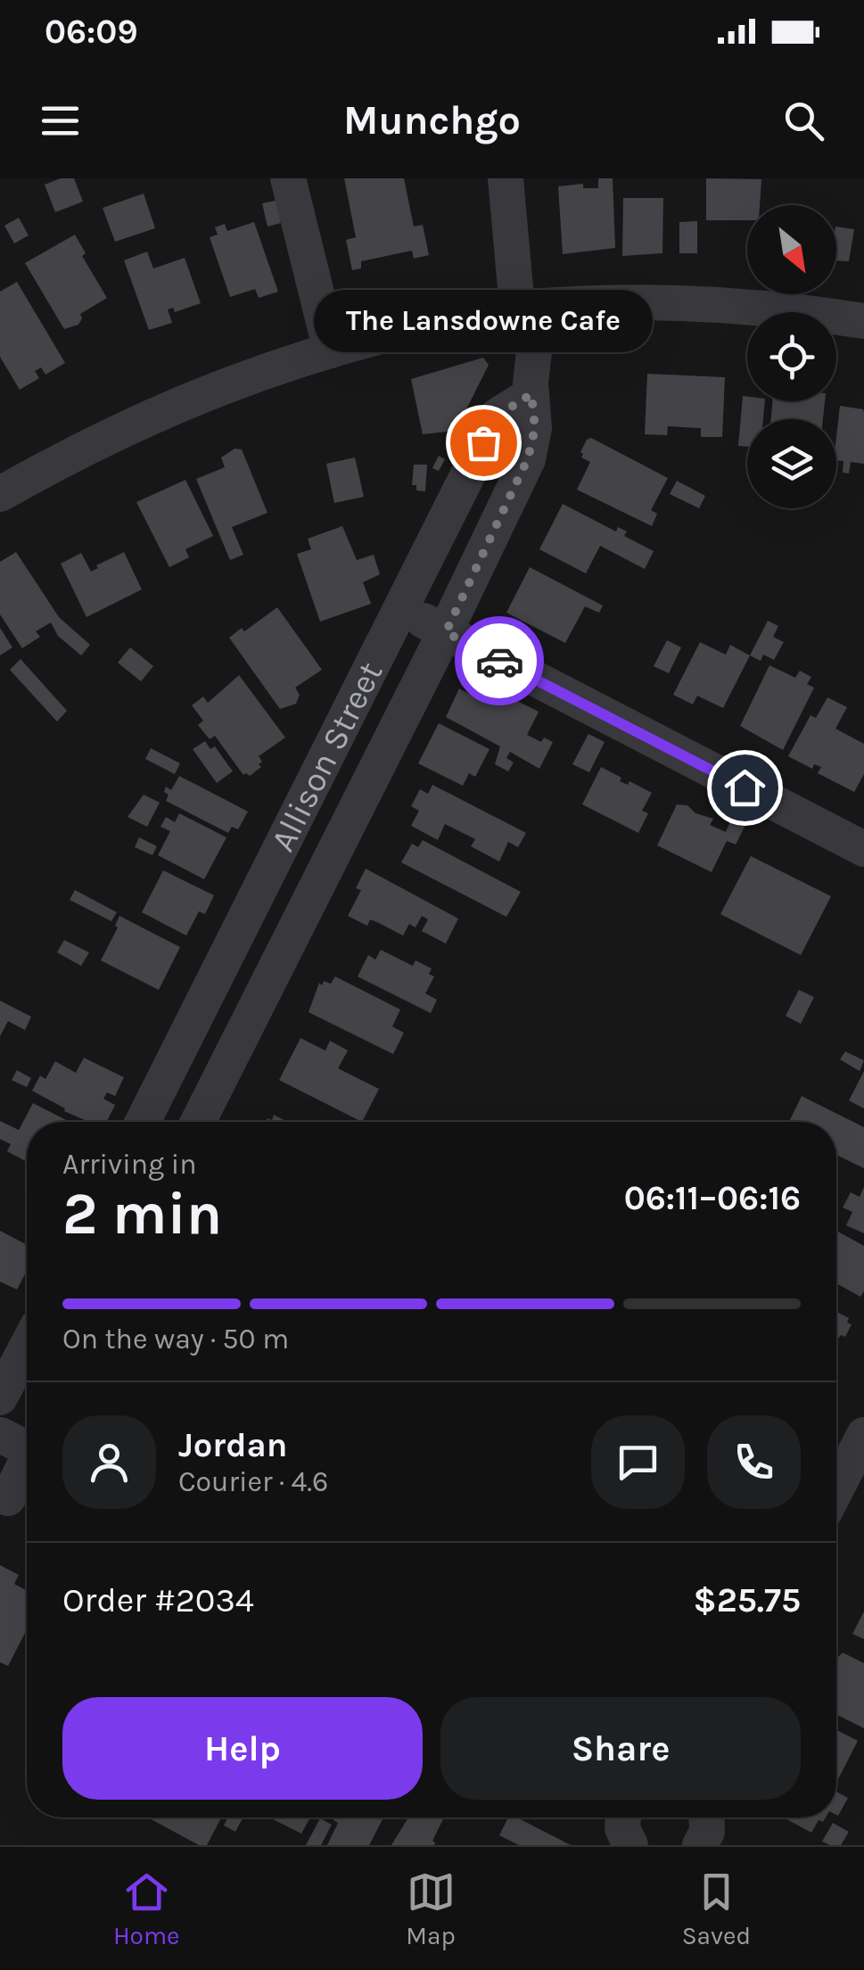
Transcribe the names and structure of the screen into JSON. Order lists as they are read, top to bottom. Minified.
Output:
{"streets":{"street":["Allison Street"]},"places":["The Lansdowne Cafe"],"north":"bottom right","page":{"status":"06:09","header":"Munchgo","bubble":"The Lansdowne Cafe","heading":["2 min","Arriving in","06:11–06:16"],"panel":["Jordan","Courier · 4.6","Order #2034","$25.75"],"bar":"On the way · 50 m","buttons":["Help","Share"],"tabs":["Home","Map","Saved"]}}
